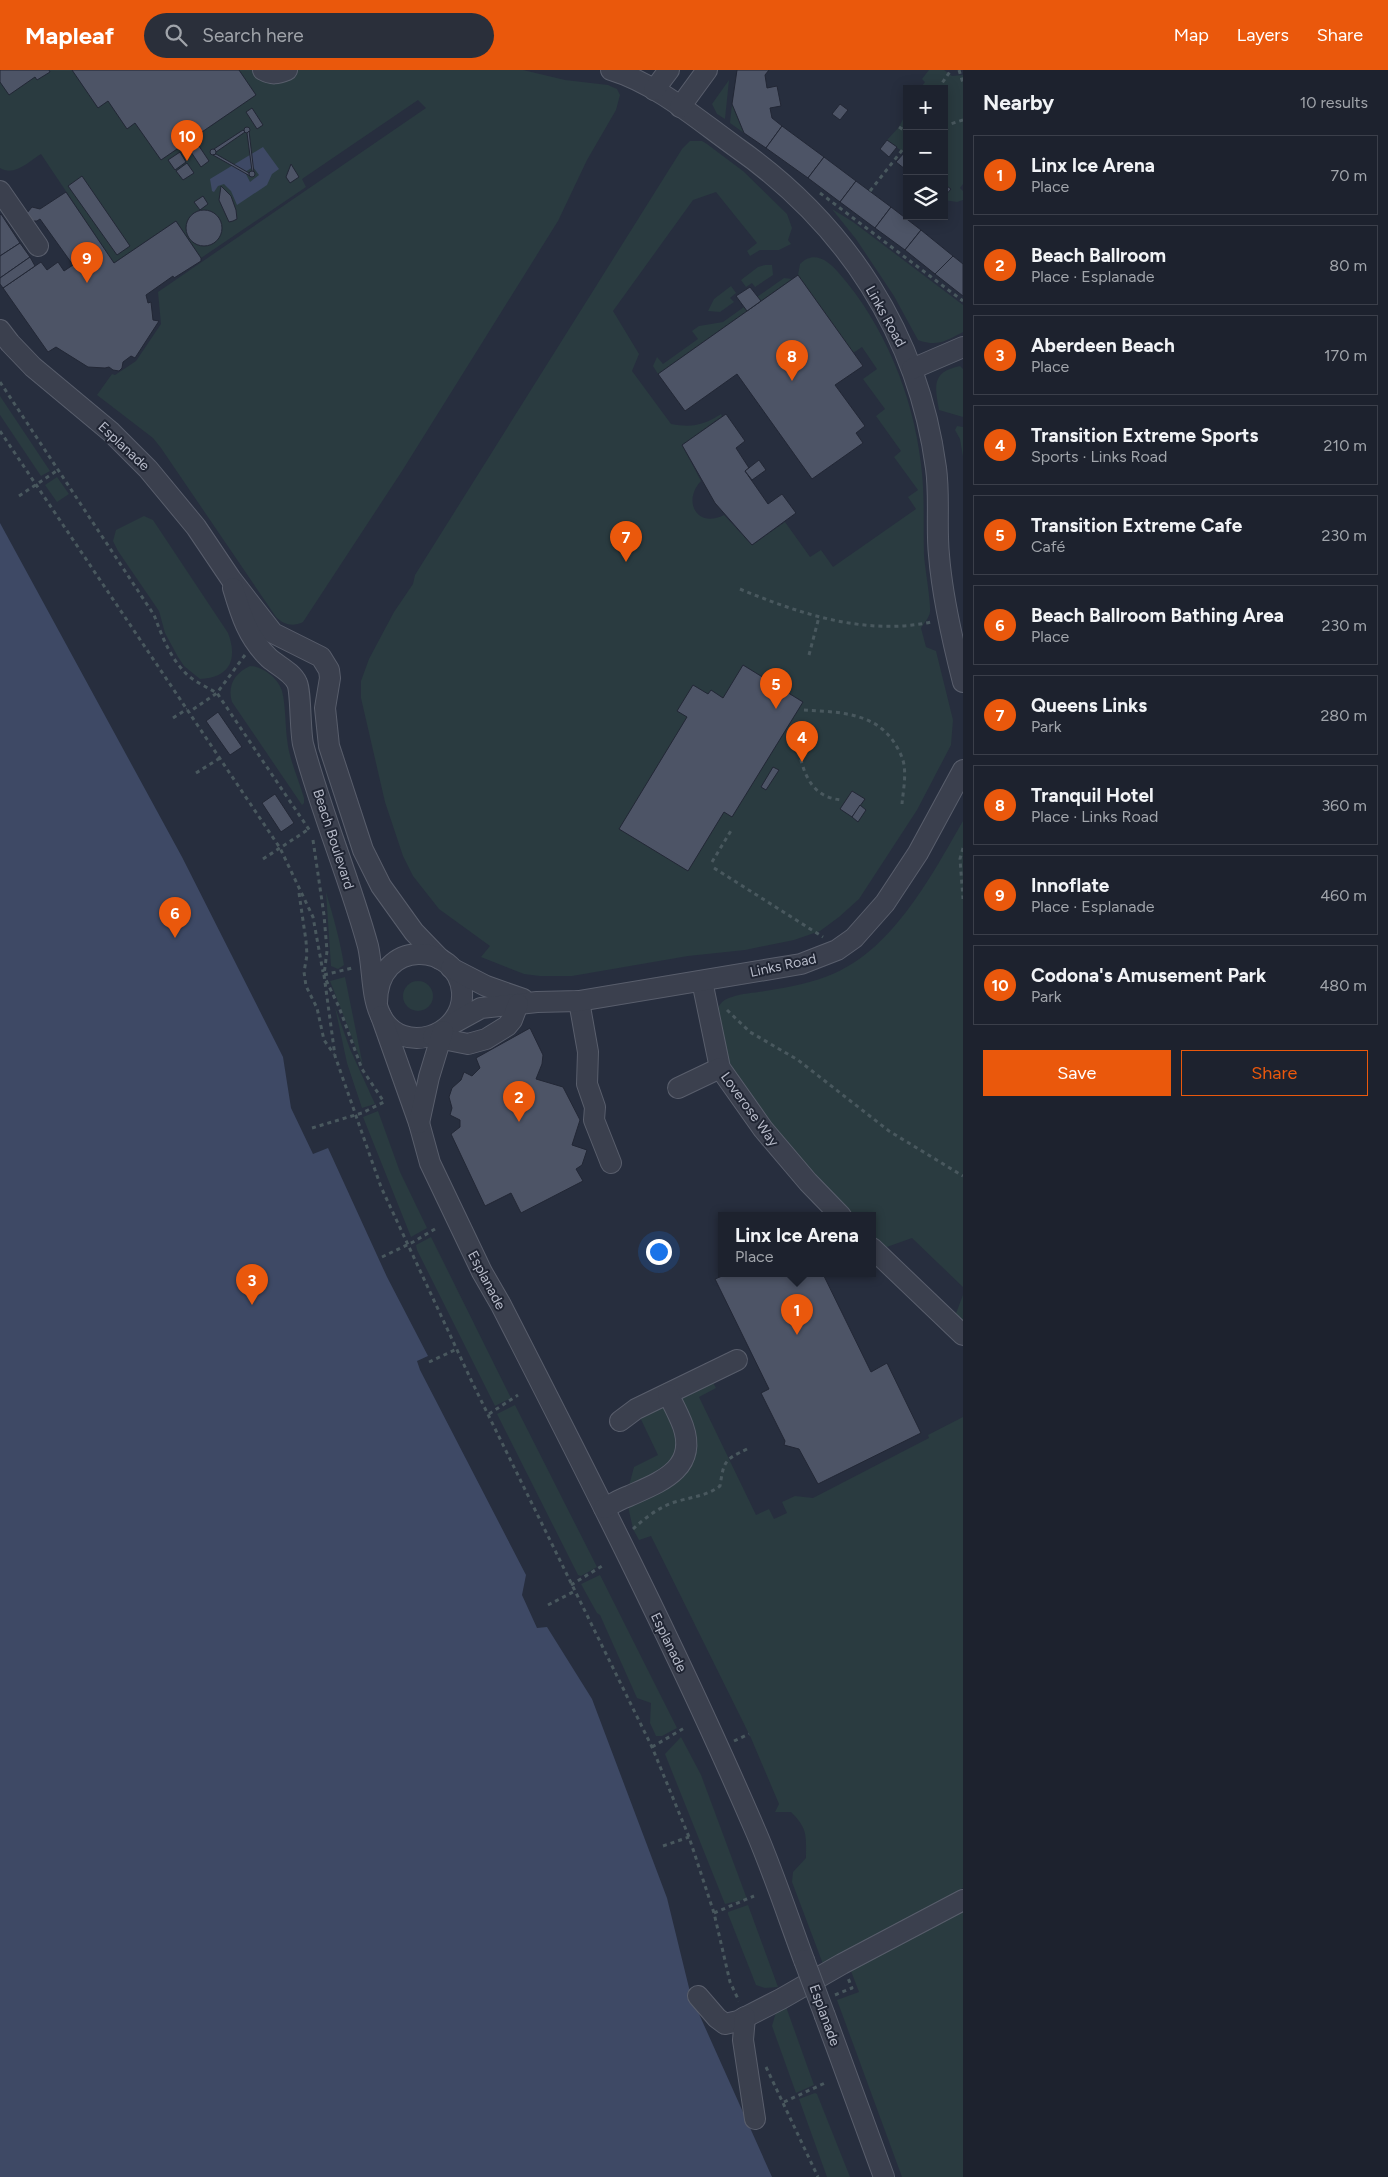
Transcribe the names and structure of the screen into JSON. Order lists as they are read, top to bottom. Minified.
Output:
{"streets":{"street":["Links Road","Esplanade","Beach Boulevard","Loverose Way"]},"crossings":[["Links Road","Esplanade"],["Links Road","Beach Boulevard"],["Links Road","Loverose Way"],["Esplanade","Beach Boulevard"]],"page":{"header":"Mapleaf","search":"Search here","nav":["Map","Layers","Share"],"heading":["Nearby","10 results"],"map_buttons":["+","−"],"pins":["10","9","8","7","5","4","6","2","3","1"],"list":[{"mark":"1","name":"Linx Ice Arena","note":"Place","value":"70 m"},{"mark":"2","name":"Beach Ballroom","note":"Place · Esplanade","value":"80 m"},{"mark":"3","name":"Aberdeen Beach","note":"Place","value":"170 m"},{"mark":"4","name":"Transition Extreme Sports","note":"Sports · Links Road","value":"210 m"},{"mark":"5","name":"Transition Extreme Cafe","note":"Café","value":"230 m"},{"mark":"6","name":"Beach Ballroom Bathing Area","note":"Place","value":"230 m"},{"mark":"7","name":"Queens Links","note":"Park","value":"280 m"},{"mark":"8","name":"Tranquil Hotel","note":"Place · Links Road","value":"360 m"},{"mark":"9","name":"Innoflate","note":"Place · Esplanade","value":"460 m"},{"mark":"10","name":"Codona's Amusement Park","note":"Park","value":"480 m"}],"buttons":["Save","Share"],"popup":["Linx Ice Arena","Place"]}}
